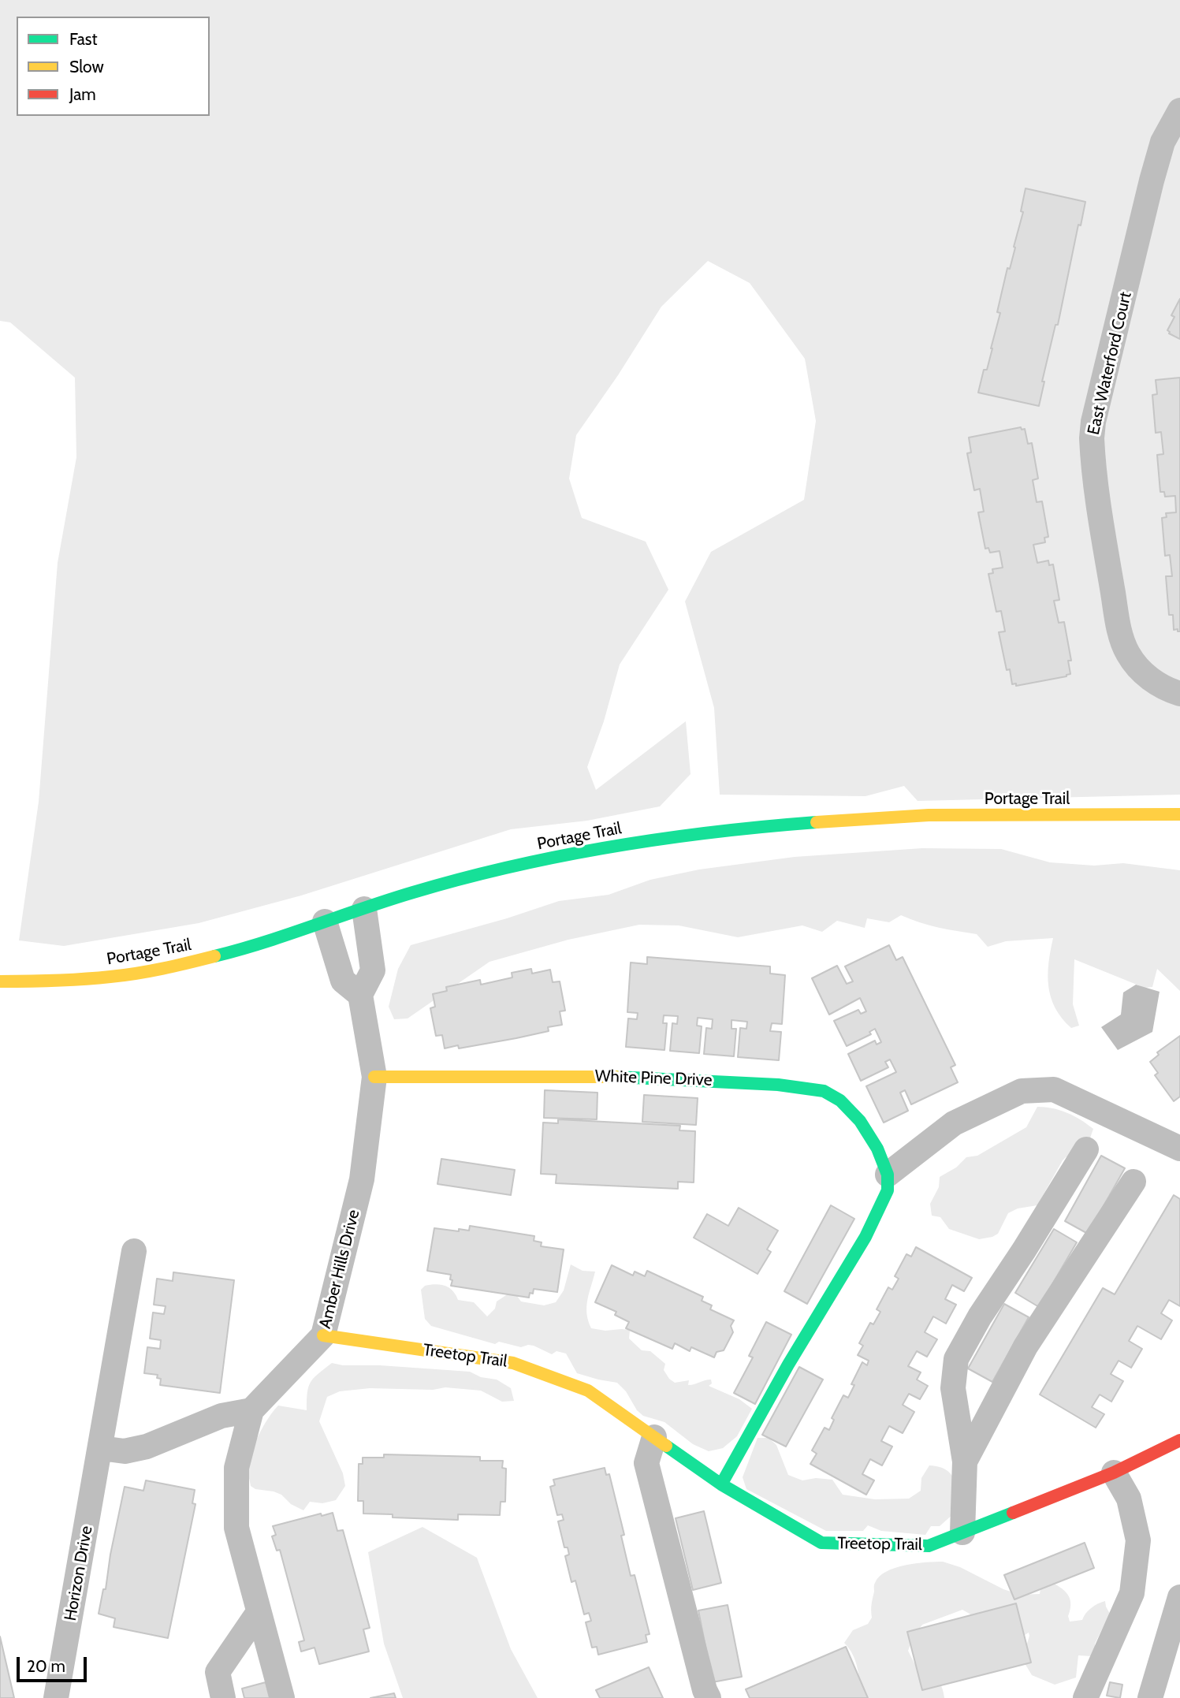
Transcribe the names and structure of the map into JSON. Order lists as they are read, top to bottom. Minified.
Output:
{"streets":{"street":["East Waterford Court","Portage Trail","White Pine Drive","Amber Hills Drive","Treetop Trail","Horizon Drive"]},"crossings":[["White Pine Drive","Amber Hills Drive"],["Amber Hills Drive","Treetop Trail"]],"legend":["Fast","Slow","Jam"],"scale_bar":"20 m"}
